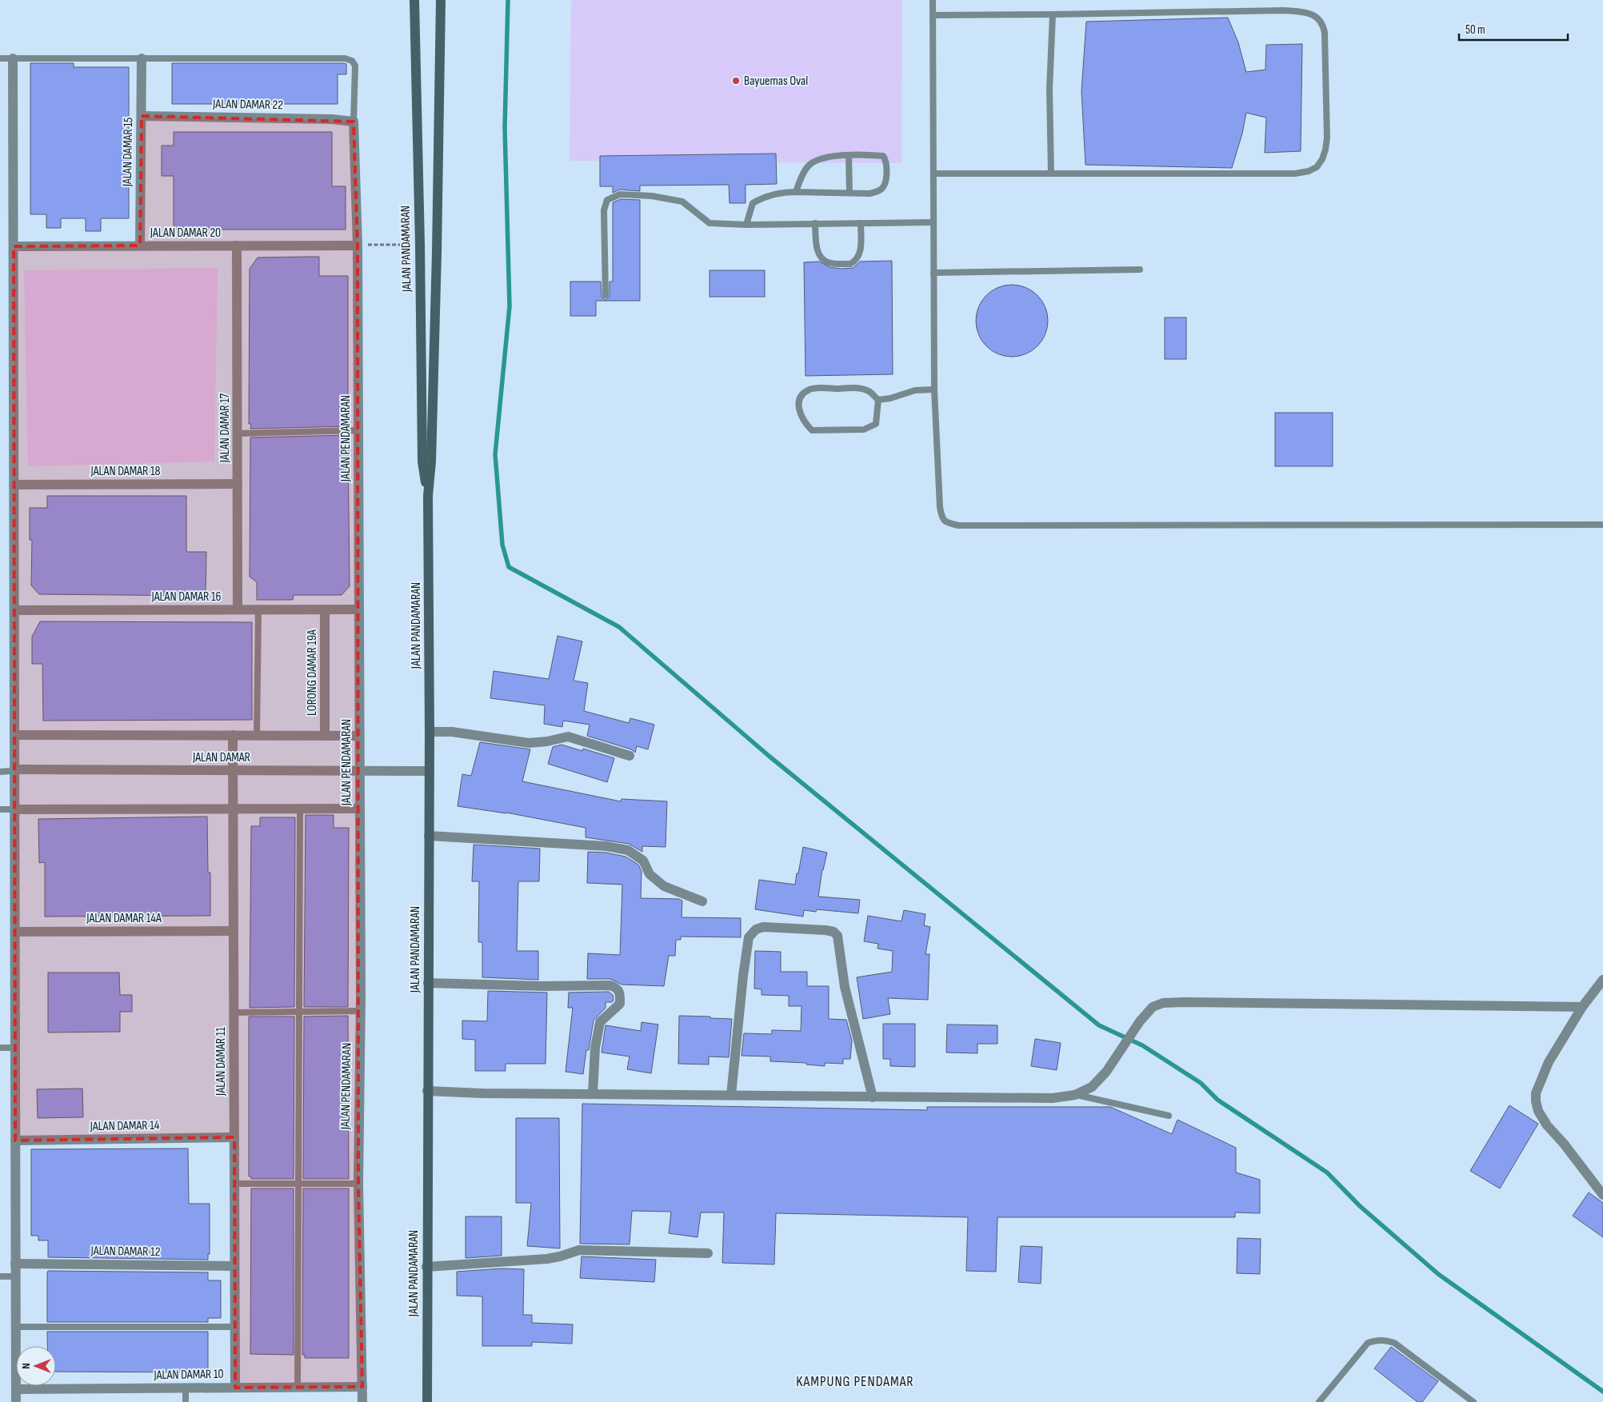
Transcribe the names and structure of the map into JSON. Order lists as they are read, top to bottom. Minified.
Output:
{"streets":{"main road":["JALAN PANDAMARAN"],"street":["JALAN DAMAR 22","JALAN DAMAR 15","JALAN DAMAR 20","JALAN DAMAR 17","JALAN PENDAMARAN","JALAN DAMAR 18","JALAN DAMAR 16","LORONG DAMAR 19A","JALAN DAMAR","JALAN DAMAR 14A","JALAN DAMAR 11","JALAN DAMAR 14","JALAN DAMAR 12","JALAN DAMAR 10"]},"crossings":[["JALAN DAMAR 22","JALAN DAMAR 15"],["JALAN DAMAR 22","JALAN PENDAMARAN"],["JALAN DAMAR 15","JALAN DAMAR 20"],["JALAN DAMAR 20","JALAN DAMAR 17"],["JALAN DAMAR 20","JALAN PENDAMARAN"],["JALAN PANDAMARAN","JALAN DAMAR"],["JALAN DAMAR 17","JALAN DAMAR 18"],["JALAN DAMAR 17","JALAN DAMAR 16"],["JALAN PENDAMARAN","JALAN DAMAR 16"],["JALAN PENDAMARAN","JALAN DAMAR"],["JALAN PENDAMARAN","JALAN DAMAR 10"],["JALAN DAMAR 16","LORONG DAMAR 19A"],["LORONG DAMAR 19A","JALAN DAMAR"],["JALAN DAMAR","JALAN DAMAR 11"],["JALAN DAMAR 14A","JALAN DAMAR 11"],["JALAN DAMAR 11","JALAN DAMAR 14"],["JALAN DAMAR 11","JALAN DAMAR 12"],["JALAN DAMAR 11","JALAN DAMAR 10"]],"districts":["KAMPUNG PENDAMAR"],"places":["Bayuemas Oval"],"scale_bar":"50 m","north":"left"}
